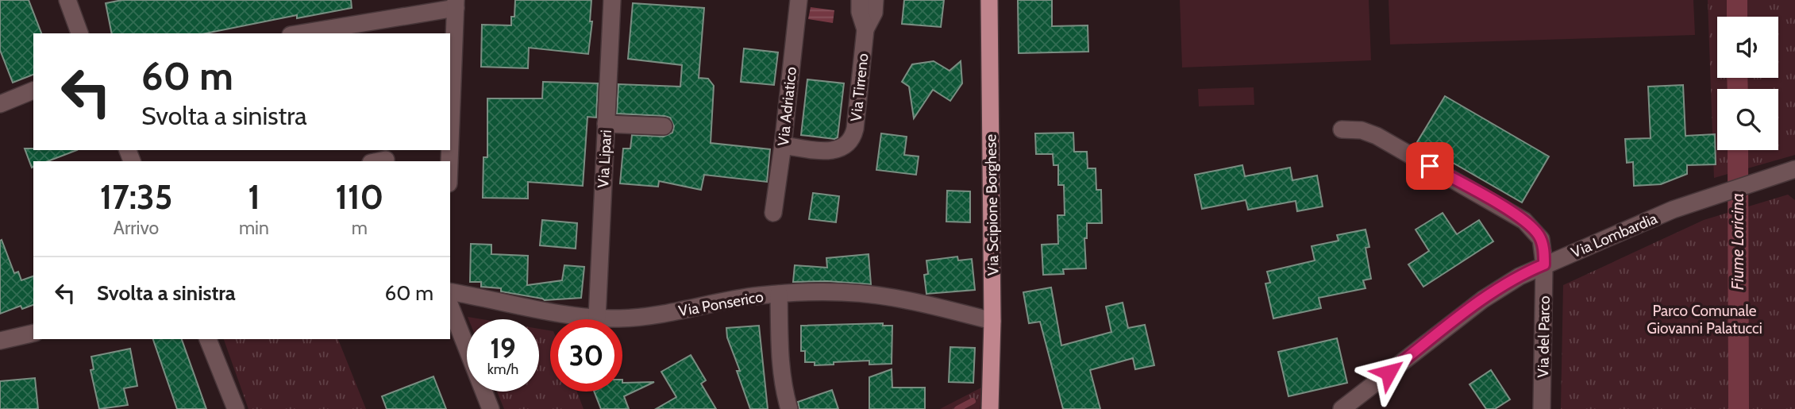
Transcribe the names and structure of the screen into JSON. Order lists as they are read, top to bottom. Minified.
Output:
{"streets":{"main road":["Via Scipione Borghese"],"street":["Via Tirreno","Via Adriatico","Via Lipari","Via Lombardia","Via Ponserico","Via del Parco"]},"crossings":[["Via Tirreno","Via Adriatico"],["Via Lipari","Via Ponserico"],["Via Scipione Borghese","Via Ponserico"],["Via Lombardia","Via del Parco"]],"water":["Fiume Loricina"],"parks":["Parco Comunale Giovanni Palatucci"],"page":{"turn":["60 m","Svolta a sinistra"],"eta":["17:35","Arrivo","1","min","110","m"],"list":[{"name":"Svolta a sinistra","value":"60 m"}],"speed":"19 km/h","limit":"30"}}
